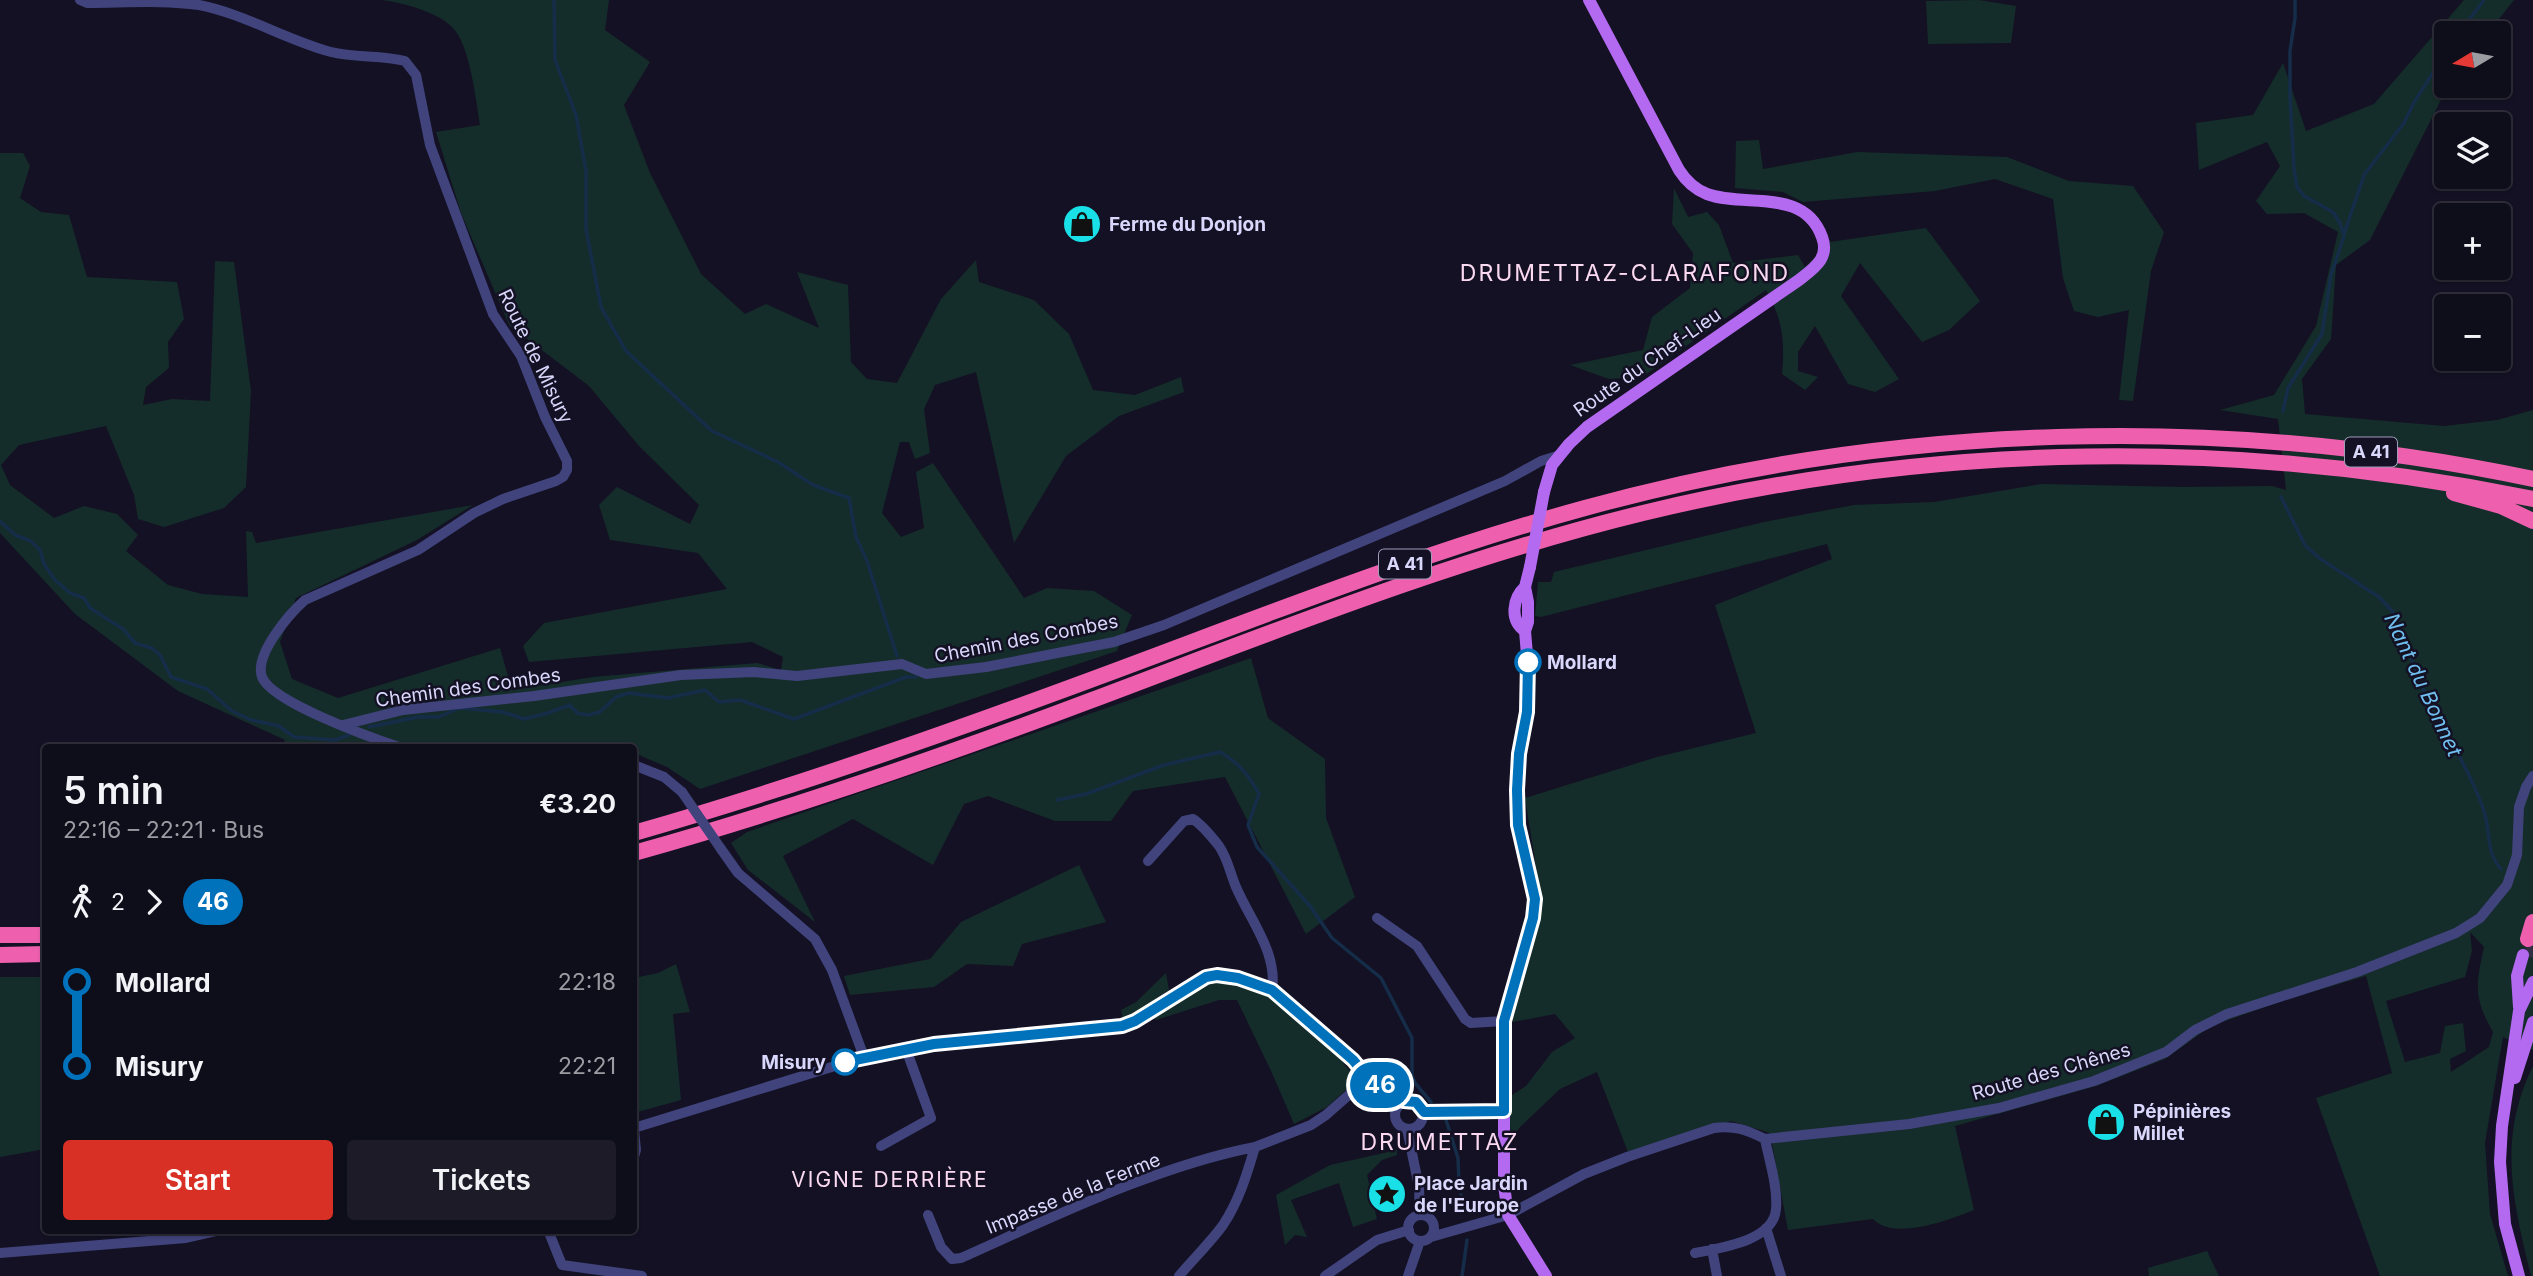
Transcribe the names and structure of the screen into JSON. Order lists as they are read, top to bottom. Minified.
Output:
{"streets":{"highway":["A 41"],"main road":["Route du Chef-Lieu"],"street":["Route de Misury","Chemin des Combes","Route des Chênes","Impasse de la Ferme"]},"crossings":[["Route de Misury","Chemin des Combes"],["Route du Chef-Lieu","Chemin des Combes"]],"districts":["DRUMETTAZ-CLARAFOND","DRUMETTAZ","VIGNE DERRIÈRE"],"water":["Nant du Bonnet"],"places":{"shop":["Ferme du Donjon","Pépinières Millet"],"other":["Mollard","Misury"],"place":["Place Jardin de l'Europe"]},"lines":["bus line 46"],"north":"left","page":{"on_map":"46","map_buttons":["+","−"],"heading":["5 min","22:16 – 22:21 · Bus","€3.20"],"legs":["2","46"],"list":[{"name":"Mollard","value":"22:18"},{"name":"Misury","value":"22:21"}],"buttons":["Start","Tickets"]}}
